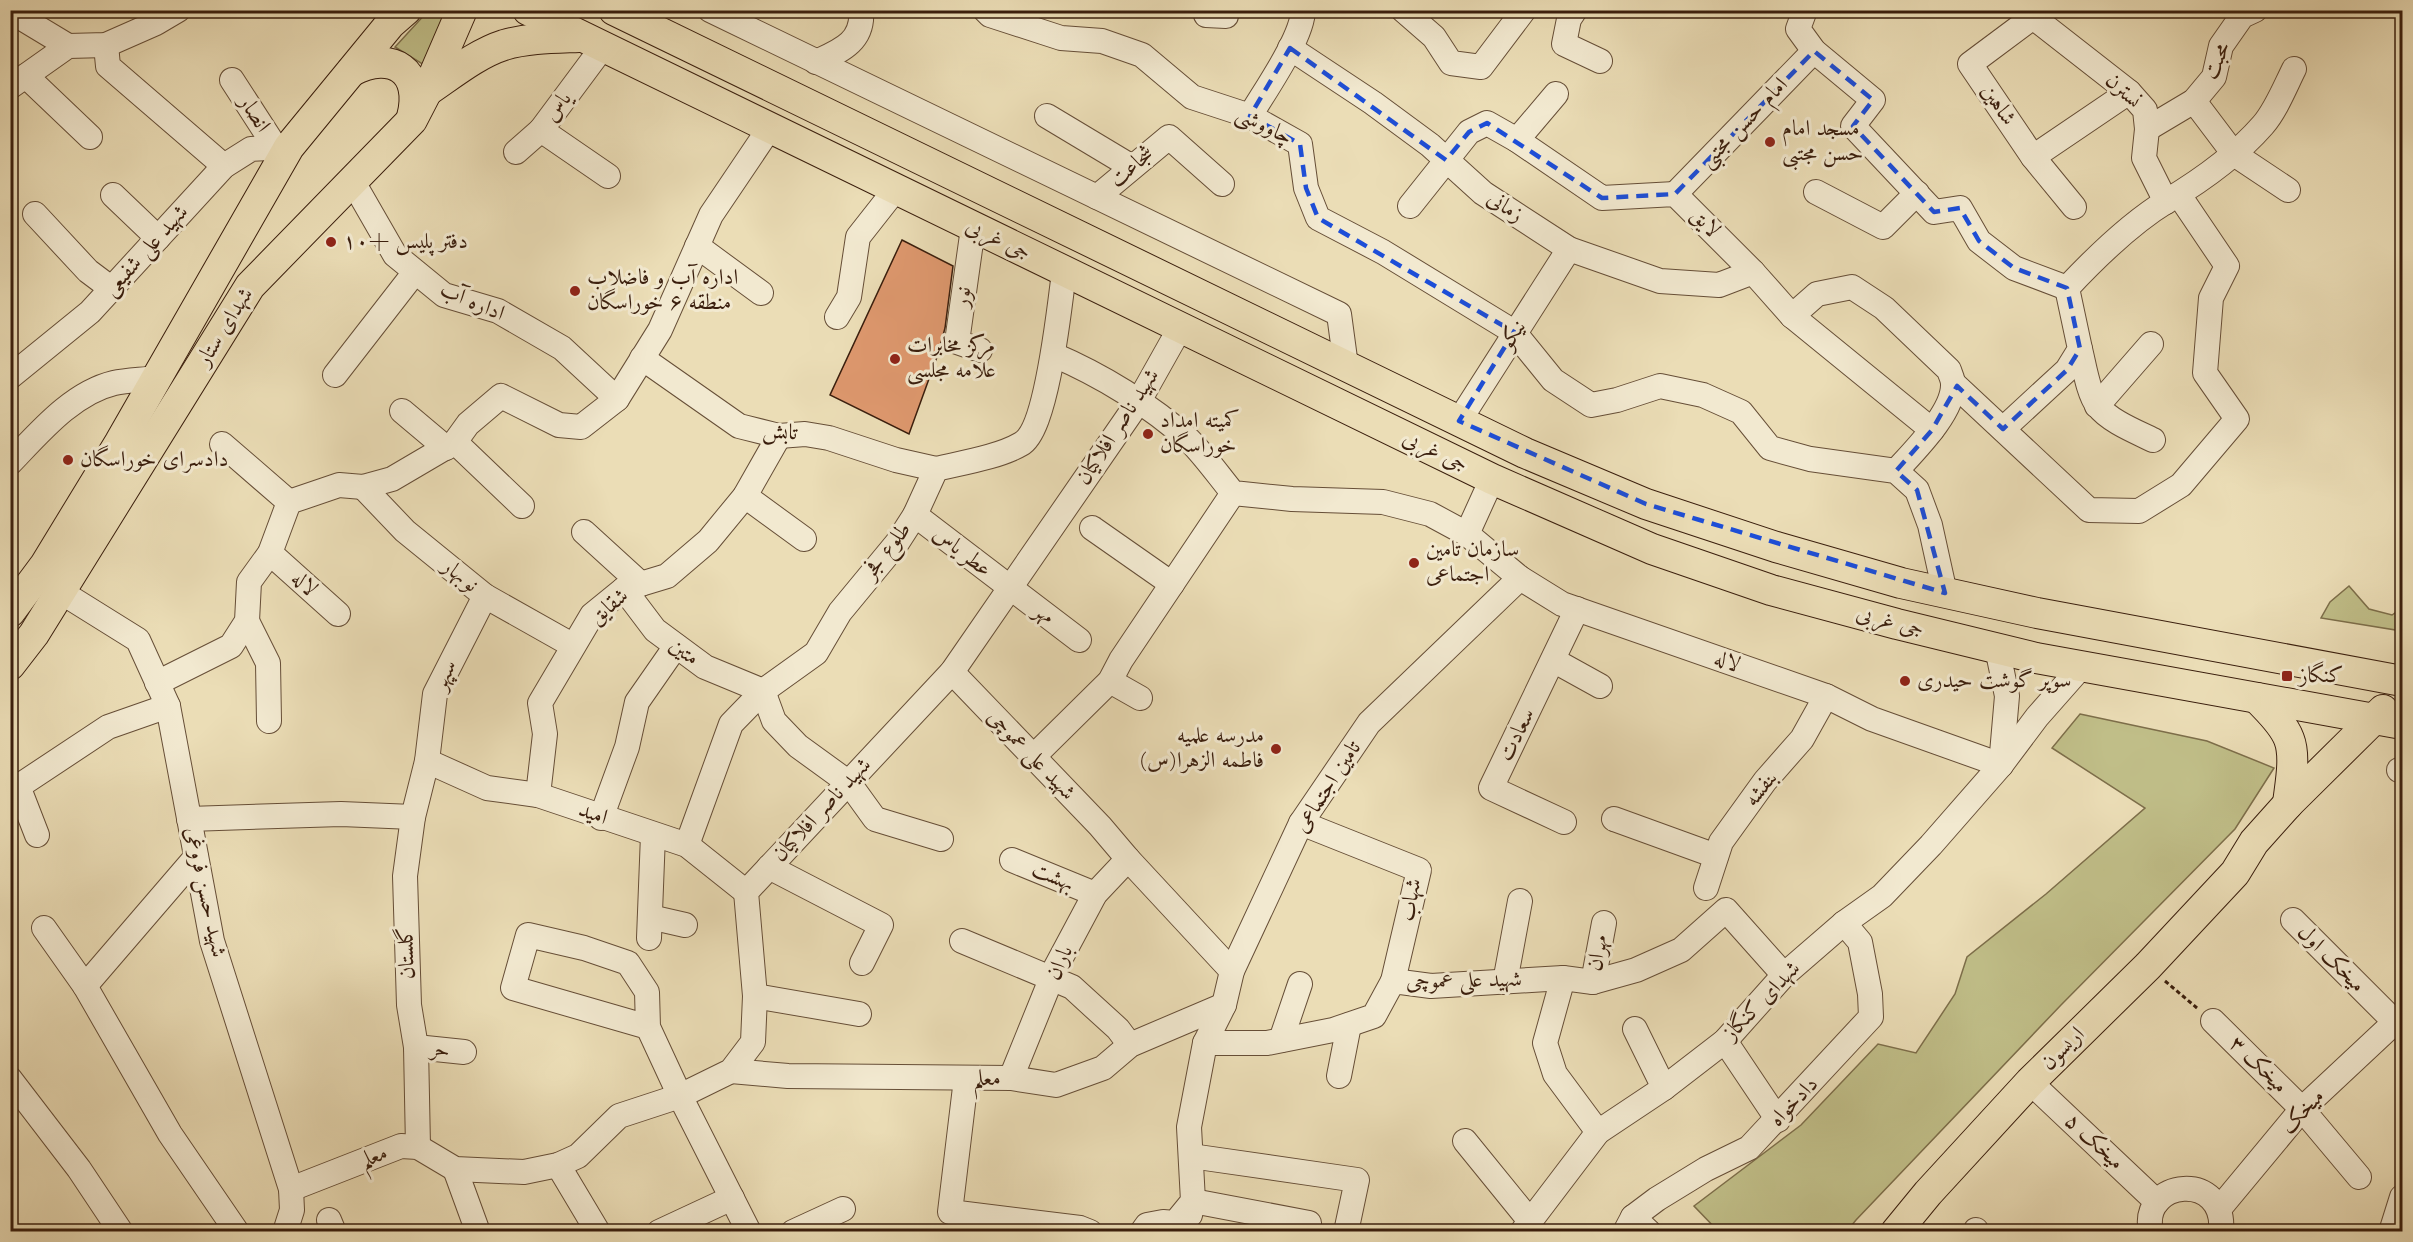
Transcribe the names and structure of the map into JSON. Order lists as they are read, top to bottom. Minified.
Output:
{"streets":{"main road":["جی غربی","شهدای ستار","اریسون"],"street":["محبت","نسترن","شاهین","یاس","انصار","امام حسن مجتبی","چاووشی","شجاعت","زمانی","لایق","شهید علی شفیعی","نور","اداره آب","نیکو","شهید ناصر افلاکیان","تابش","طلوع فجر","عطر یاس","نوبهار","لاله","شقایق","مهر","متین","سپهر","سعادت","شهید علی عموچی","تامین اجتماعی","بنفشه","امید","بهشت","شهید حسن فروغی","شهاب","گلستان","مهران","میخک اول","باران","شهدای کنگاز","حر","میخک ۳","معلم","دادخواه","میخک","میخک ۵"]},"crossings":[["محبت","نسترن"],["نسترن","شاهین"],["یاس","جی غربی"],["انصار","شهید علی شفیعی"],["انصار","شهدای ستار"],["امام حسن مجتبی","لایق"],["چاووشی","نیکو"],["زمانی","لایق"],["زمانی","نیکو"],["جی غربی","نور"],["جی غربی","نیکو"],["جی غربی","شهید ناصر افلاکیان"],["جی غربی","شهدای کنگاز"],["جی غربی","اریسون"],["شهید علی شفیعی","شهدای ستار"],["اداره آب","شهدای ستار"],["شهدای ستار","شهید حسن فروغی"],["شهید ناصر افلاکیان","عطر یاس"],["شهید ناصر افلاکیان","مهر"],["شهید ناصر افلاکیان","شهید علی عموچی"],["شهید ناصر افلاکیان","امید"],["تابش","طلوع فجر"],["تابش","شقایق"],["طلوع فجر","عطر یاس"],["طلوع فجر","متین"],["طلوع فجر","امید"],["عطر یاس","مهر"],["نوبهار","شقایق"],["نوبهار","سپهر"],["لاله","سعادت"],["لاله","تامین اجتماعی"],["لاله","بنفشه"],["لاله","شهدای کنگاز"],["شقایق","متین"],["شقایق","امید"],["سپهر","امید"],["سپهر","گلستان"],["شهید علی عموچی","تامین اجتماعی"],["شهید علی عموچی","شهاب"],["شهید علی عموچی","مهران"],["شهید علی عموچی","باران"],["شهید علی عموچی","شهدای کنگاز"],["تامین اجتماعی","شهاب"],["تامین اجتماعی","معلم"],["امید","گلستان"],["بهشت","باران"],["شهید حسن فروغی","معلم"],["گلستان","حر"],["گلستان","معلم"],["میخک اول","میخک"],["باران","معلم"],["شهدای کنگاز","دادخواه"],["اریسون","میخک ۵"],["میخک ۳","میخک"],["میخک","میخک ۵"]],"places":{"other":["مسجد امام حسن مجتبی","دفتر پلیس +۱۰","اداره آب و فاضلاب منطقه ۶ خوراسگان","مرکز مخابرات علامه مجلسی","کمیته امداد خوراسگان","دادسرای خوراسگان","سازمان تامین اجتماعی","سوپر گوشت حیدری","مدرسه علمیه فاطمه الزهرا(س)"],"transit":["کنگاز"]}}
